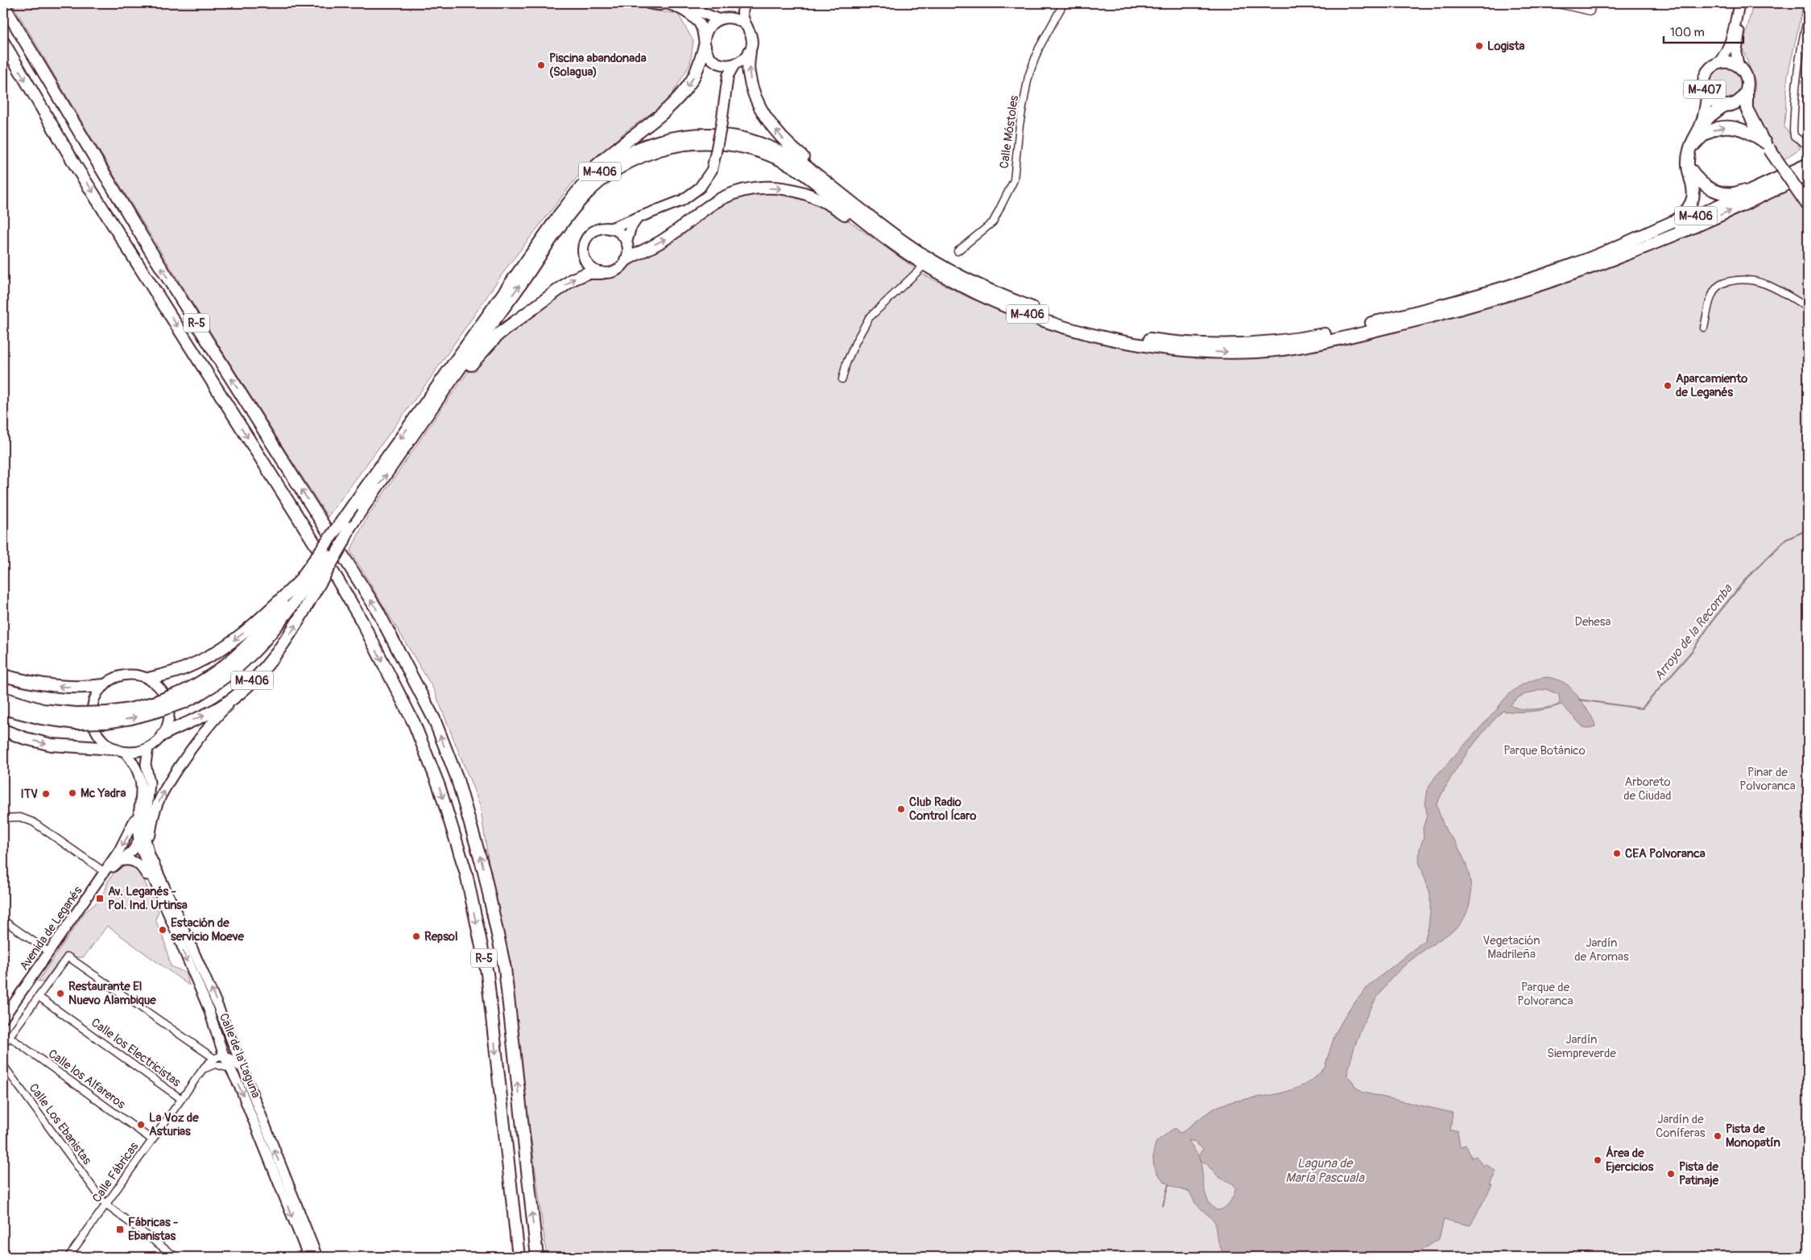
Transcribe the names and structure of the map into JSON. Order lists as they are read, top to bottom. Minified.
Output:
{"streets":{"highway":["M-407","M-406","R-5"],"street":["Calle Móstoles","Avenida de Leganés","Calle los Electricistas","Calle de la Laguna","Calle los Alfareros","Calle Los Ebanistas","Calle Fábricas"]},"crossings":[["M-407","M-406"],["Avenida de Leganés","Calle de la Laguna"],["Calle los Electricistas","Calle Fábricas"],["Calle los Alfareros","Calle Fábricas"],["Calle Los Ebanistas","Calle Fábricas"]],"water":["Arroyo de la Recomba","Laguna de María Pascuala"],"parks":["Dehesa","Parque Botánico","Pinar de Polvoranca","Arboreto de Ciudad","Vegetación Madrileña","Jardín de Aromas","Parque de Polvoranca","Jardín Siempreverde","Jardín de Coníferas"],"places":{"other":["Logista","Piscina abandonada (Solagua)","Aparcamiento de Leganés","Mc Yadra","ITV","Club Radio Control Ícaro","CEA Polvoranca","Estación de servicio Moeve","Repsol","Restaurante El Nuevo Alambique","La Voz de Asturias","Pista de Monopatín","Área de Ejercicios","Pista de Patinaje"],"transit":["Av. Leganés - Pol. Ind. Urtinsa","Fábricas - Ebanistas"]},"scale_bar":"100 m"}
